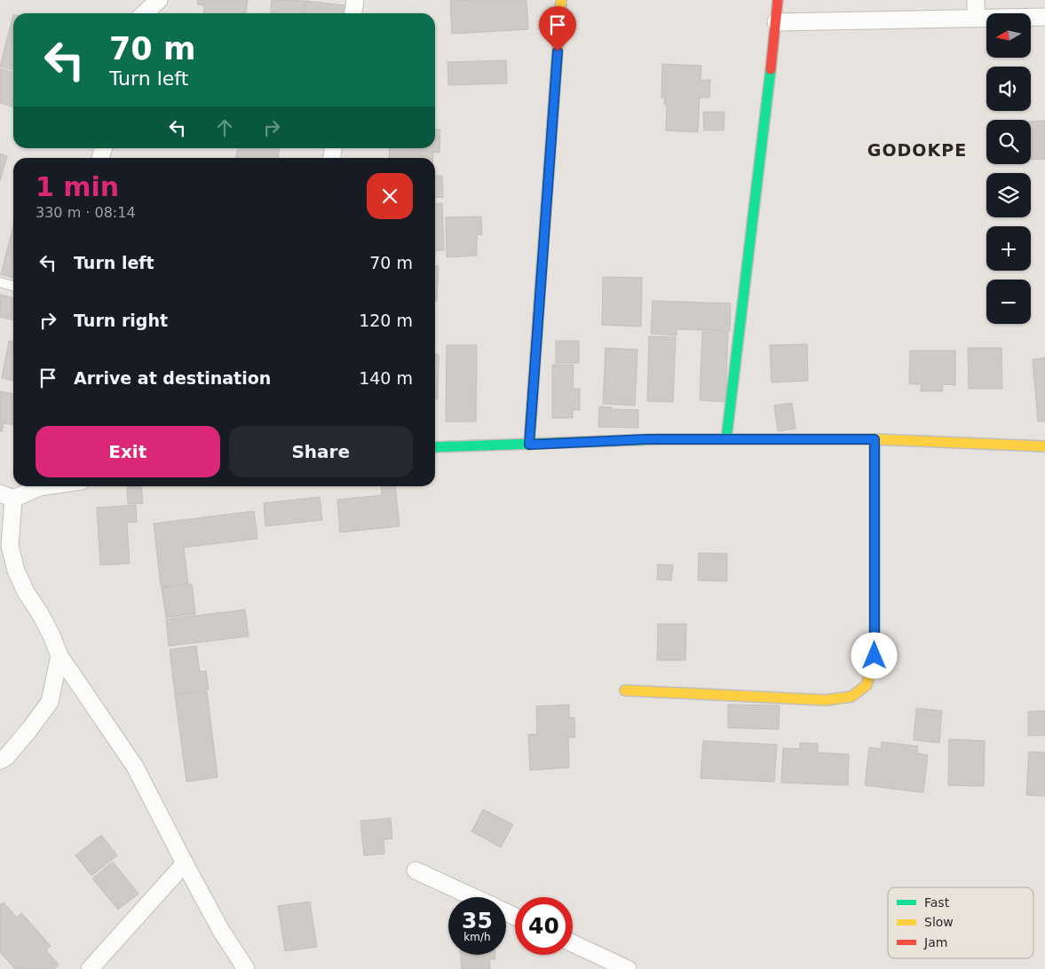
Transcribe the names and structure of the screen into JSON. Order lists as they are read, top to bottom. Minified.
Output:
{"districts":["GODOKPE"],"legend":["Fast","Slow","Jam"],"north":"left","page":{"map_buttons":["+","−"],"turn":["70 m","Turn left"],"heading":["1 min","330 m · 08:14"],"list":[{"name":"Turn left","value":"70 m"},{"name":"Turn right","value":"120 m"},{"name":"Arrive at destination","value":"140 m"}],"buttons":["Exit","Share"],"speed":"35 km/h","limit":"40"}}
